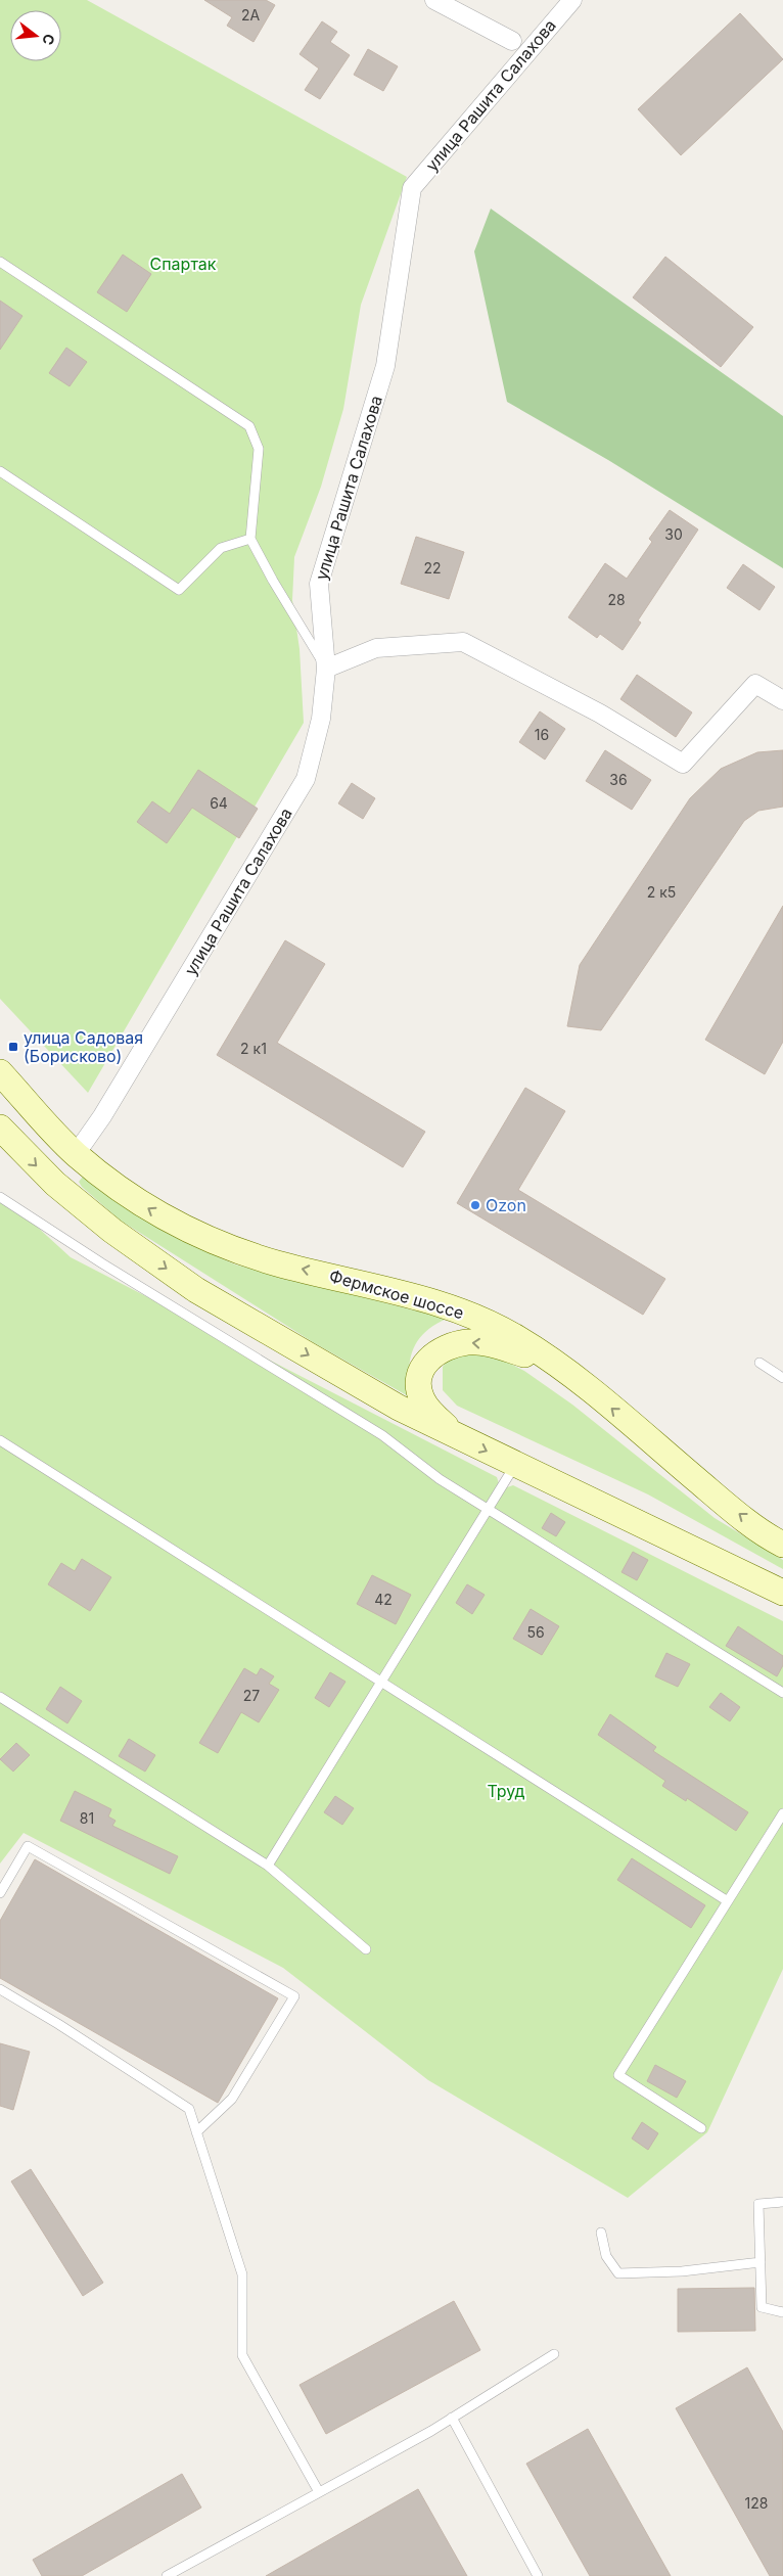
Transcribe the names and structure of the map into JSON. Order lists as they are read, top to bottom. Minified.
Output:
{"streets":{"main road":["Фермское шоссе"],"street":["улица Рашита Салахова"]},"crossings":[["улица Рашита Салахова","Фермское шоссе"]],"parks":["Спартак","Труд"],"places":{"transit":["улица Садовая (Борисково)"],"other":["Ozon"]},"house_numbers":["2А","30","22","28","16","36","64","2 к5","2 к1","42","56","27","81","128"],"north":"right"}
